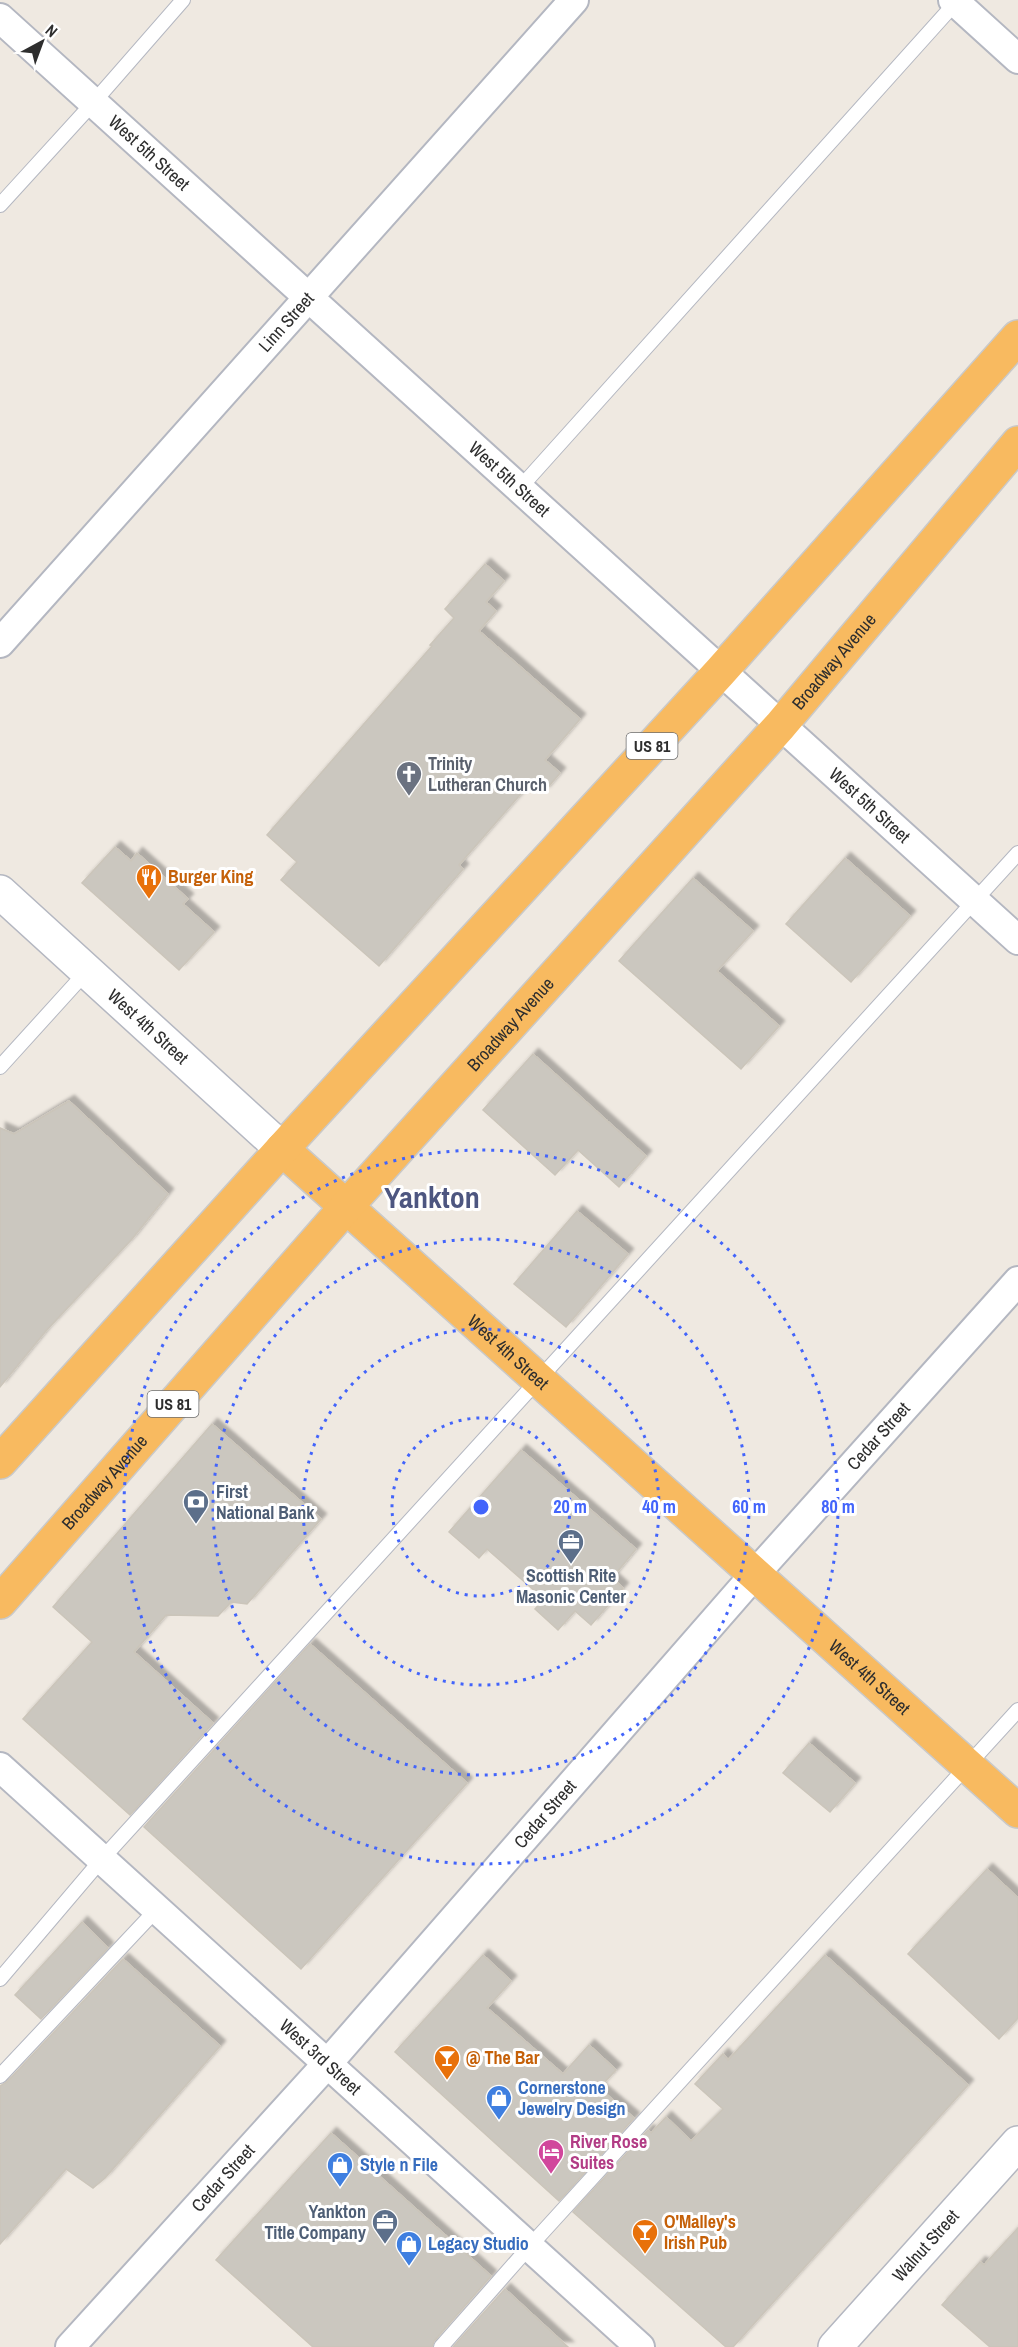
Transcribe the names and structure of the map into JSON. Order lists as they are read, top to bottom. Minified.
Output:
{"streets":{"highway":["Broadway Avenue","US 81","West 4th Street"],"main road":["Walnut Street"],"street":["West 5th Street","Linn Street","Cedar Street","West 3rd Street"]},"crossings":[["West 5th Street","Linn Street"],["West 5th Street","Broadway Avenue"],["West 5th Street","US 81"],["Broadway Avenue","West 4th Street"],["US 81","West 4th Street"],["West 4th Street","Cedar Street"],["Cedar Street","West 3rd Street"]],"districts":["Yankton"],"places":{"church":["Trinity Lutheran Church"],"restaurant":["Burger King"],"bank":["First National Bank"],"office":["Scottish Rite Masonic Center","Yankton Title Company"],"bar":["@ The Bar","O'Malley's Irish Pub"],"shop":["Cornerstone Jewelry Design","Style n File","Legacy Studio"],"hotel":["River Rose Suites"]},"north":"top right","rings":["20 m","40 m","60 m","80 m"]}
